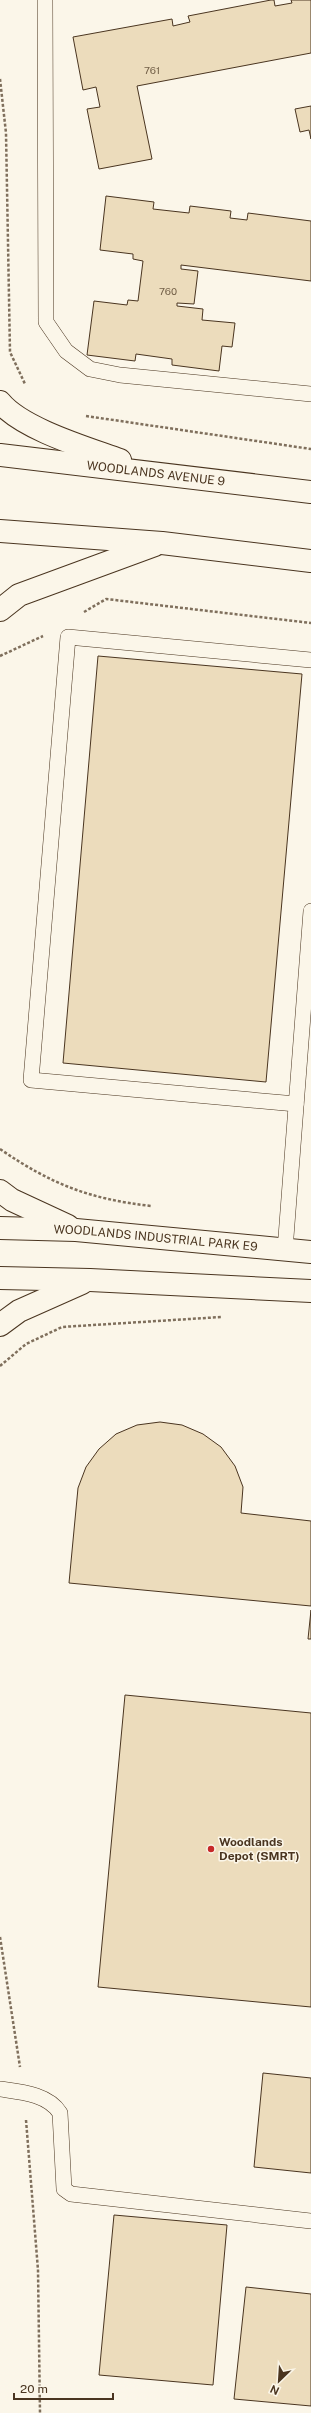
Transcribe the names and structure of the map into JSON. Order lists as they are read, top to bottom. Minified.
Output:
{"streets":{"main road":["WOODLANDS AVENUE 9","WOODLANDS INDUSTRIAL PARK E9"]},"places":["Woodlands Depot (SMRT)"],"house_numbers":["761","760"],"scale_bar":"20 m","north":"bottom left"}
